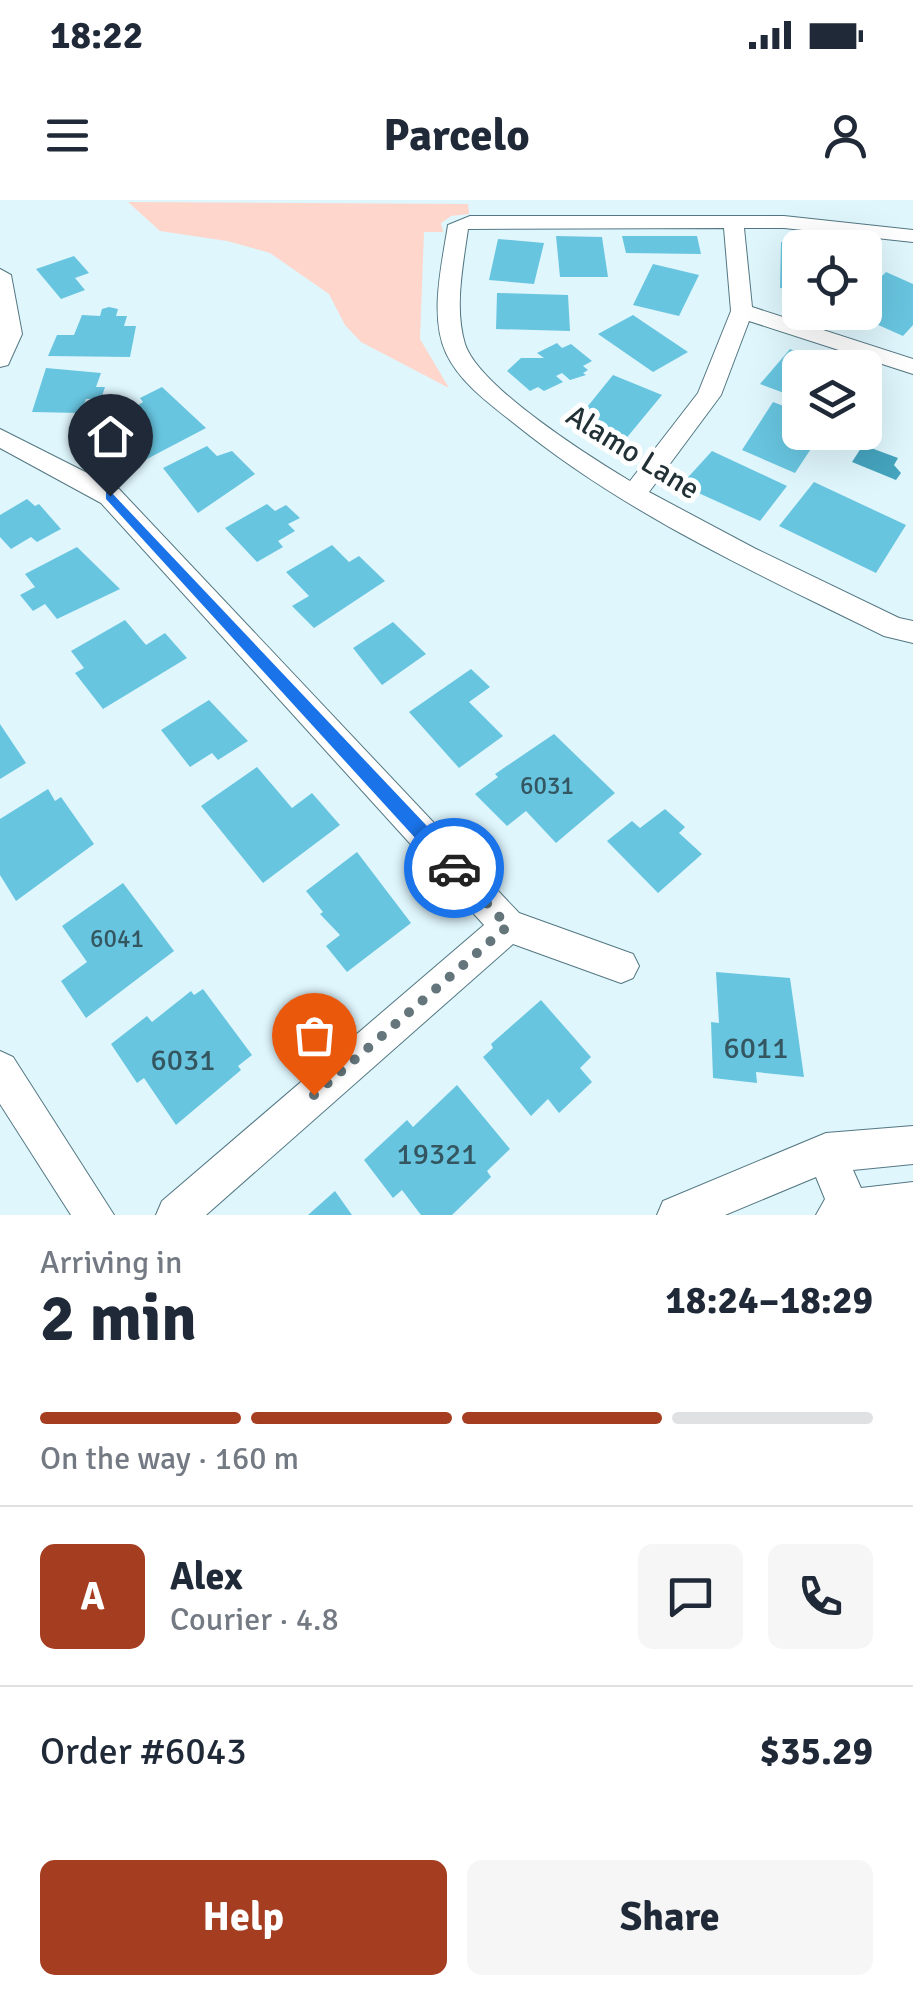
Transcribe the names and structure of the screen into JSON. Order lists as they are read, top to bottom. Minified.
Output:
{"streets":{"street":["Alamo Lane"]},"house_numbers":["6031","6041","6011","6031","19321"],"page":{"status":"18:22","header":"Parcelo","heading":["2 min","Arriving in","18:24–18:29"],"panel":["Alex","Courier · 4.8","Order #6043","$35.29"],"bar":"On the way · 160 m","round":"A","buttons":["Help","Share"]}}
